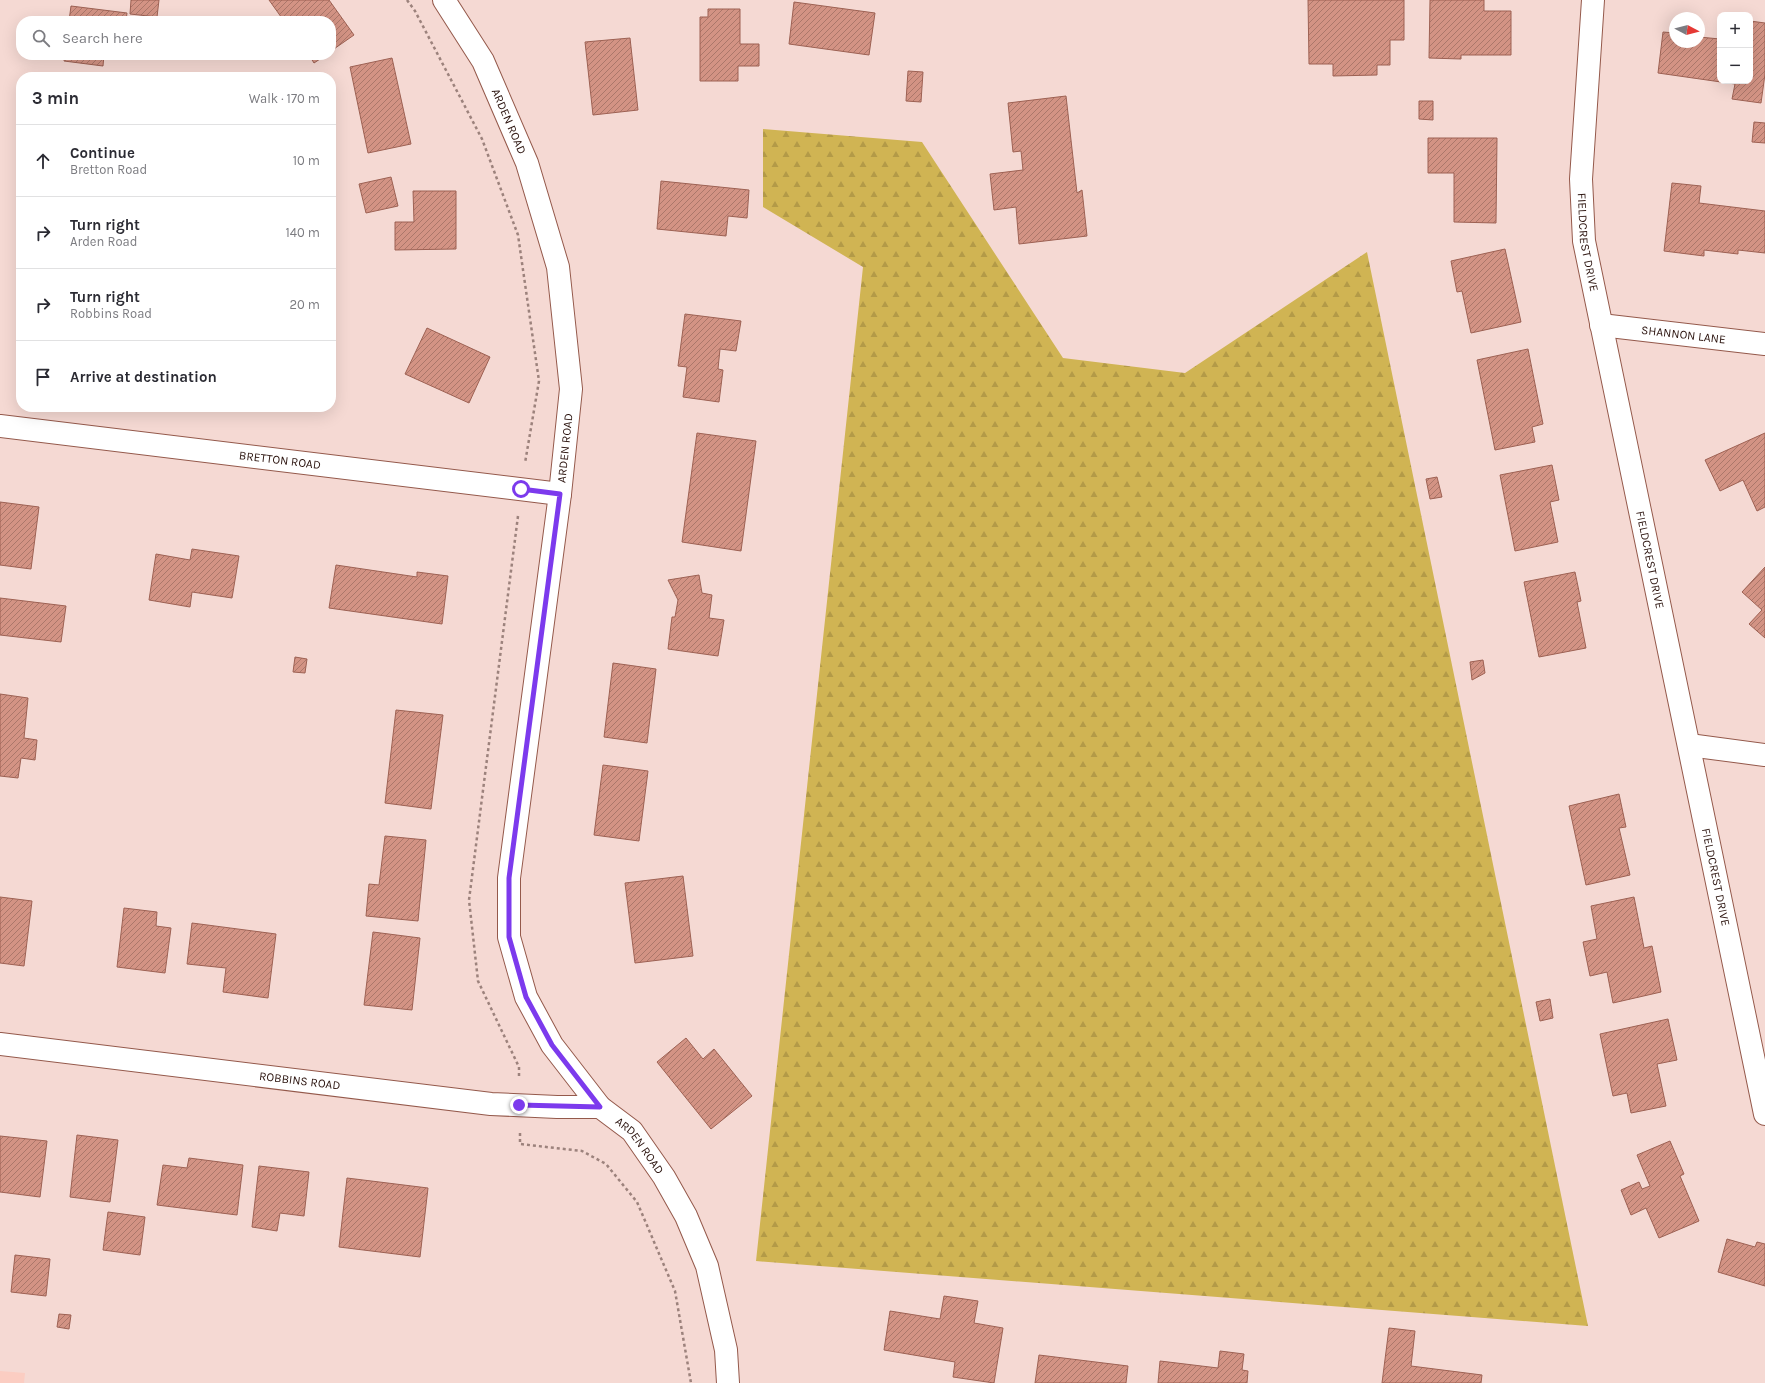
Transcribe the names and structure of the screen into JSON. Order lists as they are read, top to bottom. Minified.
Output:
{"streets":{"street":["ARDEN ROAD","FIELDCREST DRIVE","SHANNON LANE","BRETTON ROAD","ROBBINS ROAD"]},"crossings":[["ARDEN ROAD","BRETTON ROAD"],["ARDEN ROAD","ROBBINS ROAD"],["FIELDCREST DRIVE","SHANNON LANE"]],"north":"right","page":{"map_buttons":["+","−"],"search":"Search here","heading":["3 min","Walk · 170 m"],"list":[["Continue","Bretton Road","10 m"],["Turn right","Arden Road","140 m"],["Turn right","Robbins Road","20 m"],"Arrive at destination"]}}
